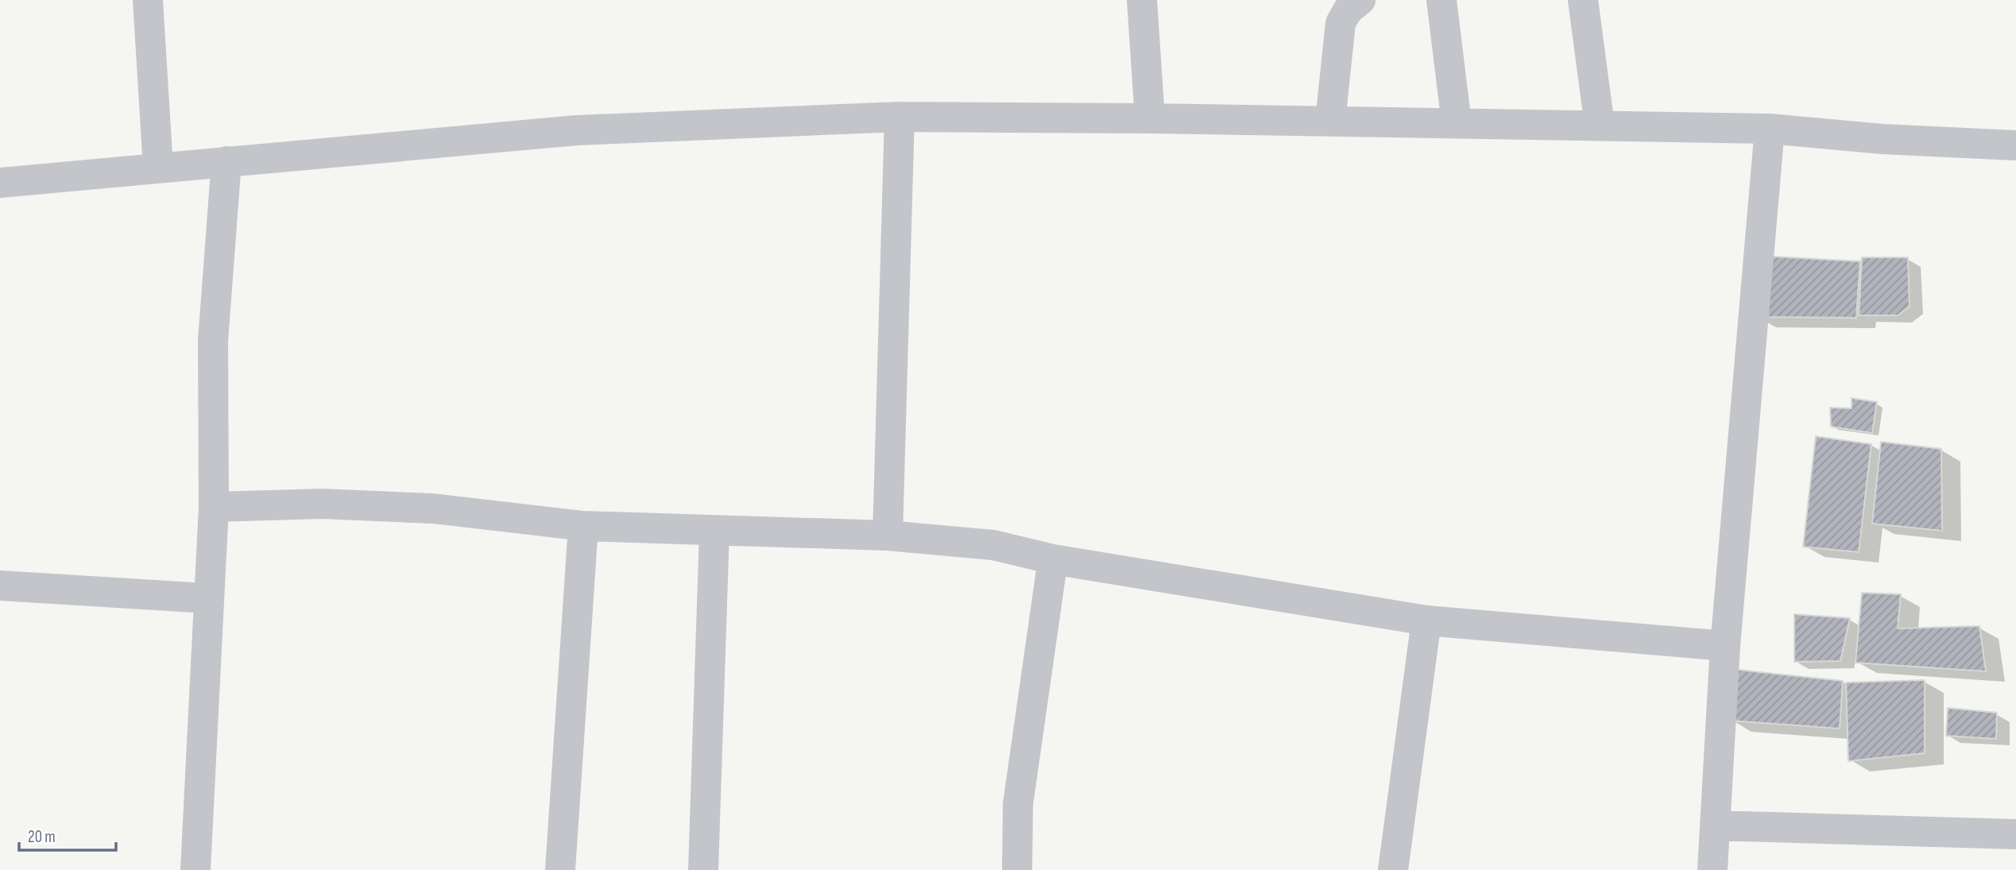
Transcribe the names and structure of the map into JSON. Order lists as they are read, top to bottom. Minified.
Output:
{"scale_bar":"20 m"}
